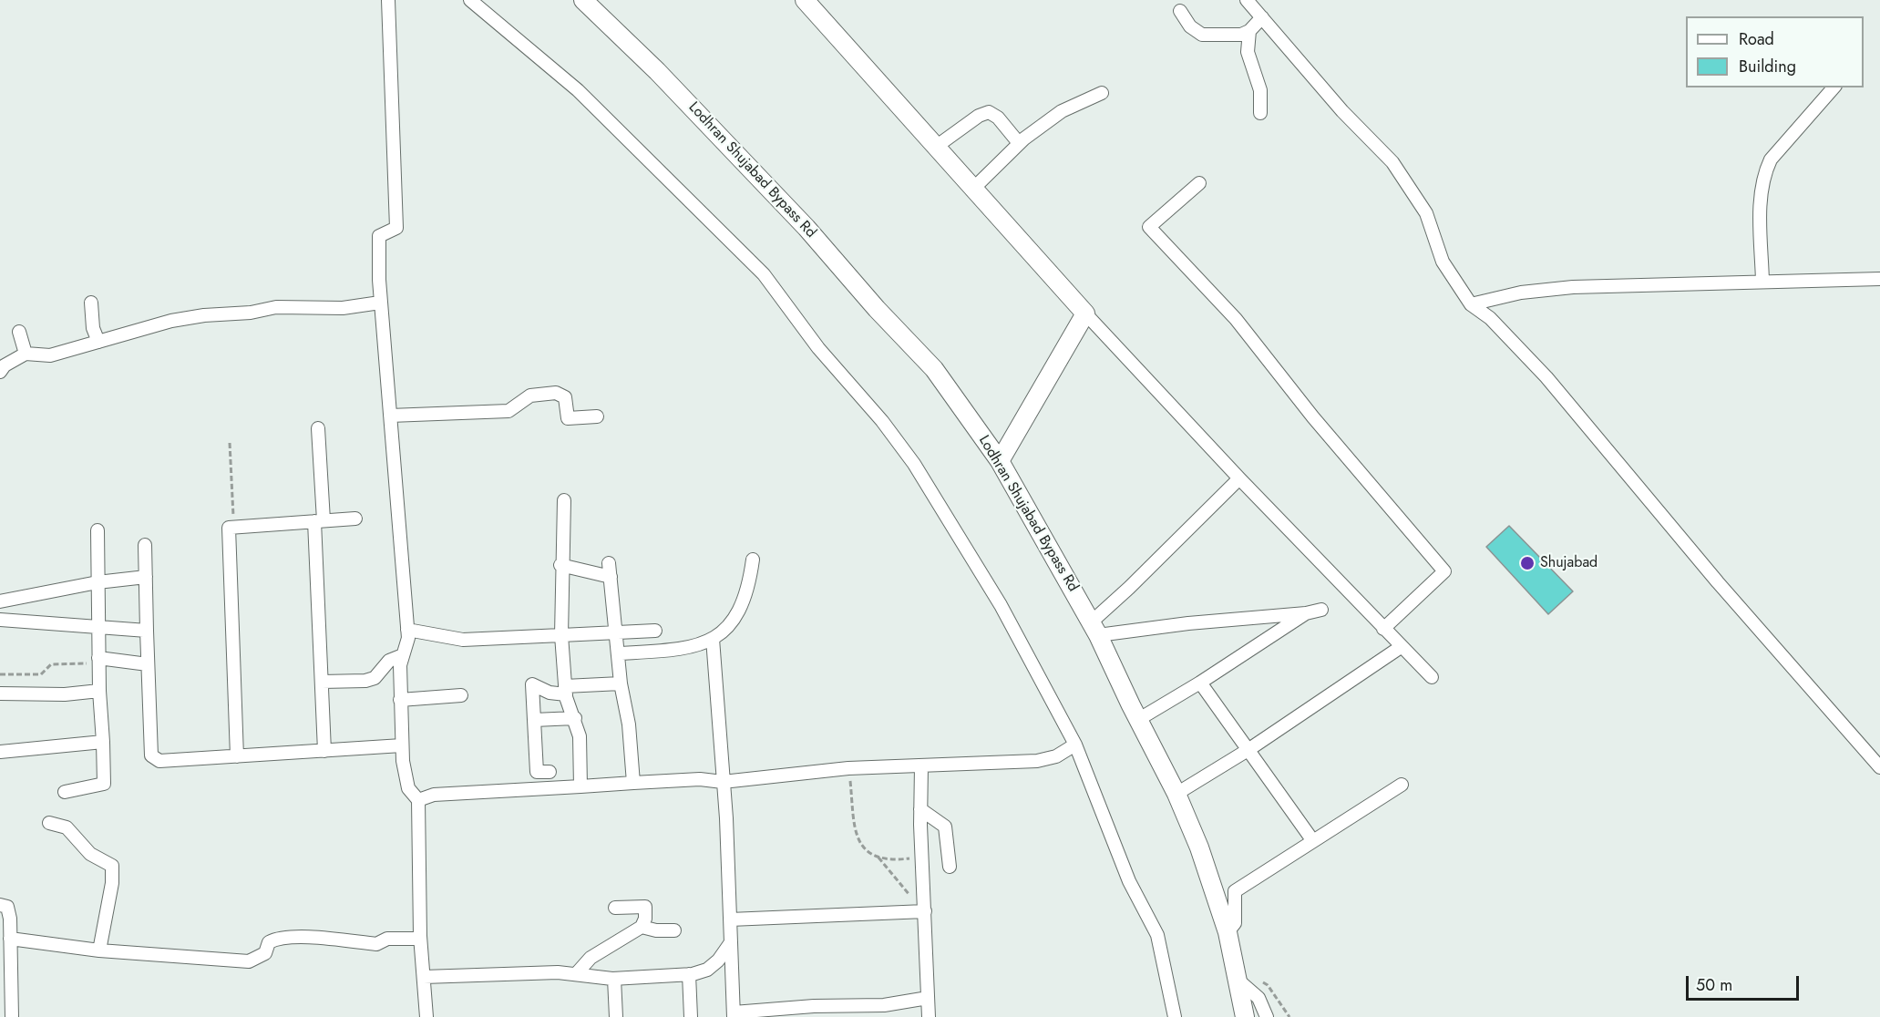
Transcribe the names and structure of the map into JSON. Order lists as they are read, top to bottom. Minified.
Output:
{"streets":{"street":["Lodhran Shujabad Bypass Rd"]},"places":["Shujabad"],"legend":["Road","Building"],"scale_bar":"50 m"}
